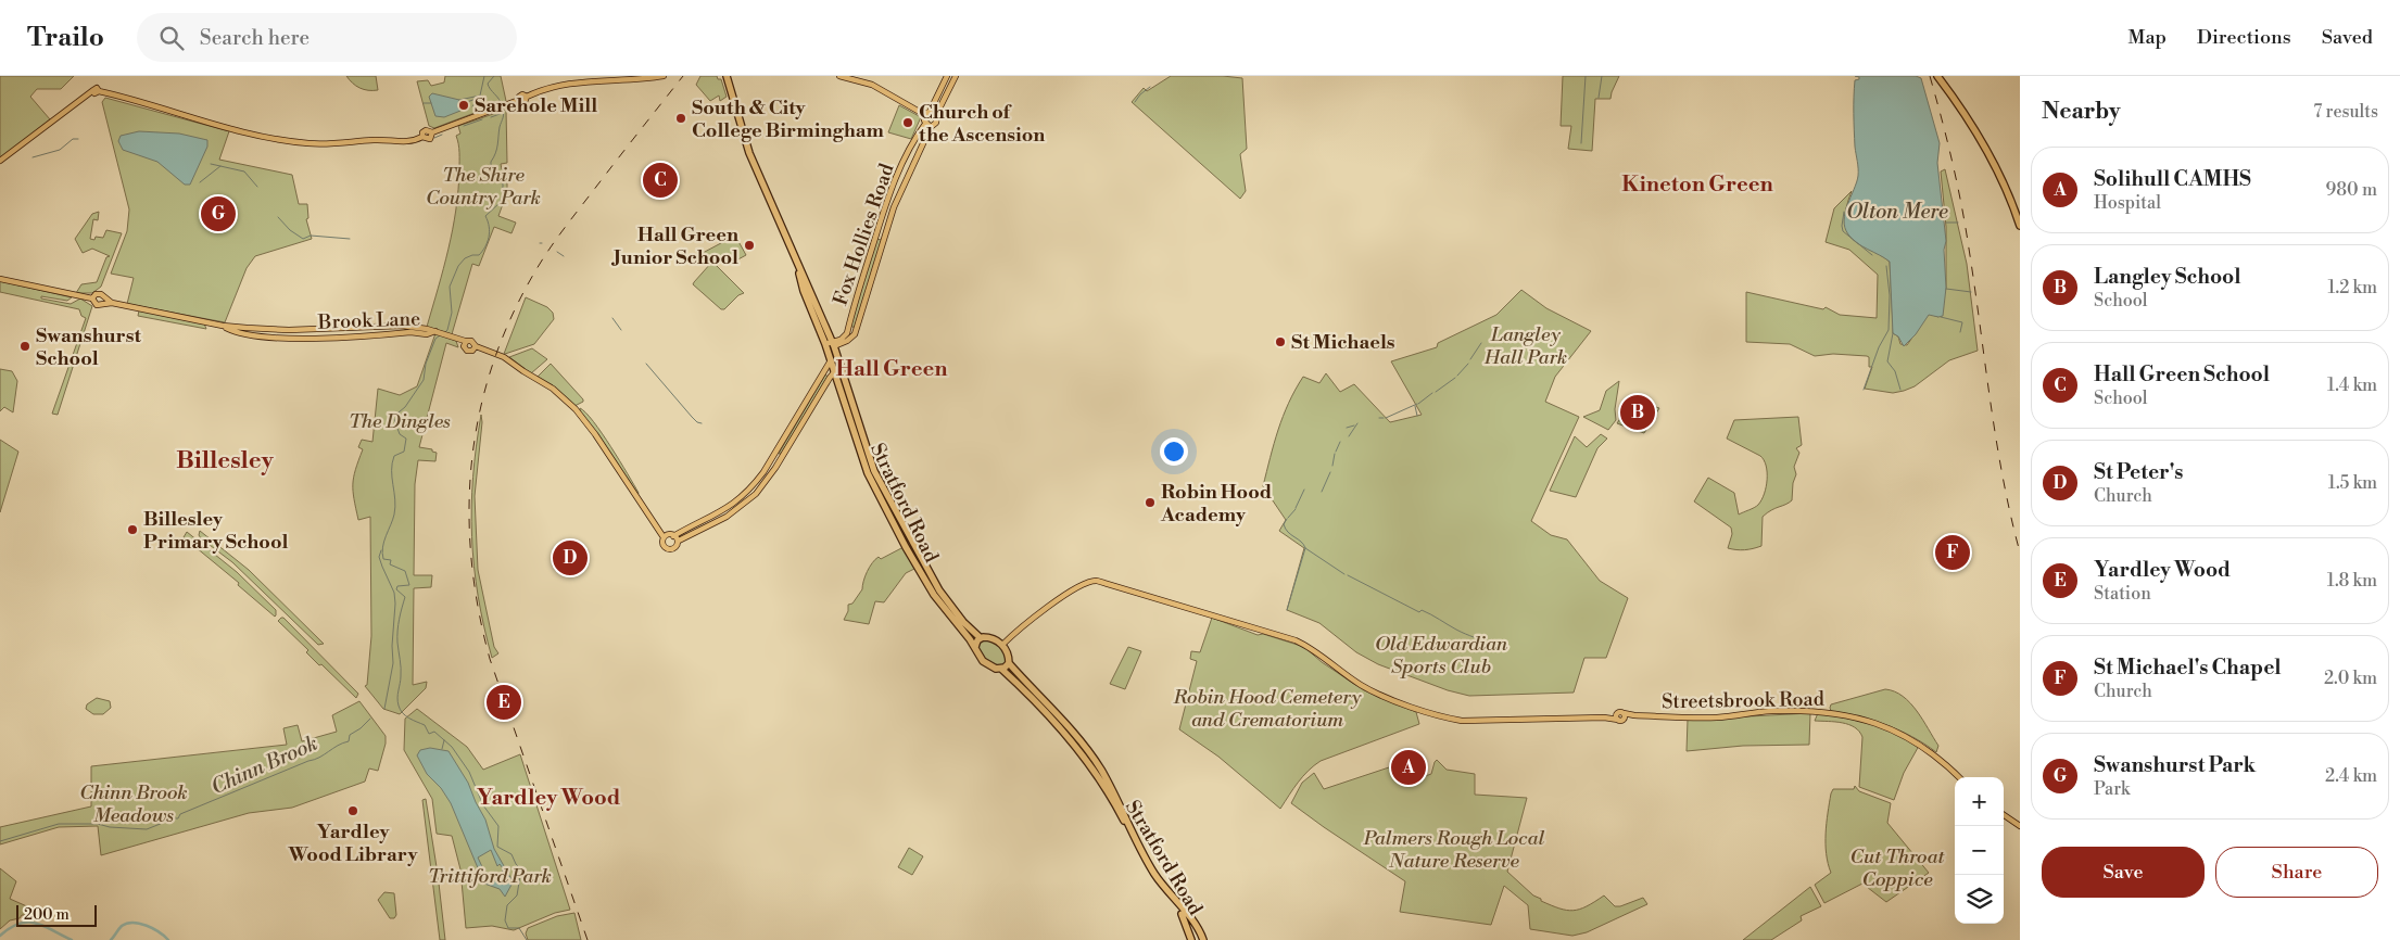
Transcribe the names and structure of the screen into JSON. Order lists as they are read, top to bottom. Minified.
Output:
{"streets":{"highway":["Stratford Road"],"main road":["Fox Hollies Road","Brook Lane","Streetsbrook Road"]},"crossings":[["Fox Hollies Road","Stratford Road"],["Stratford Road","Streetsbrook Road"]],"districts":["Kineton Green","Hall Green","Billesley","Yardley Wood"],"water":["Olton Mere","Chinn Brook"],"parks":["The Shire Country Park","Langley Hall Park","The Dingles","Old Edwardian Sports Club","Robin Hood Cemetery and Crematorium","Chinn Brook Meadows","Palmers Rough Local Nature Reserve","Cut Throat Coppice","Trittiford Park"],"places":["Sarehole Mill","South & City College Birmingham","Church of the Ascension","Hall Green Junior School","St Michaels","Swanshurst School","Robin Hood Academy","Billesley Primary School","Yardley Wood Library"],"scale_bar":"200 m","page":{"header":"Trailo","search":"Search here","nav":["Map","Directions","Saved"],"heading":["Nearby","7 results"],"list":[{"mark":"A","name":"Solihull CAMHS","note":"Hospital","value":"980 m"},{"mark":"B","name":"Langley School","note":"School","value":"1.2 km"},{"mark":"C","name":"Hall Green School","note":"School","value":"1.4 km"},{"mark":"D","name":"St Peter's","note":"Church","value":"1.5 km"},{"mark":"E","name":"Yardley Wood","note":"Station","value":"1.8 km"},{"mark":"F","name":"St Michael's Chapel","note":"Church","value":"2.0 km"},{"mark":"G","name":"Swanshurst Park","note":"Park","value":"2.4 km"}],"pins":["C","G","B","F","D","E","A"],"map_buttons":["+","−"],"buttons":["Save","Share"],"scale":"200 m"}}
